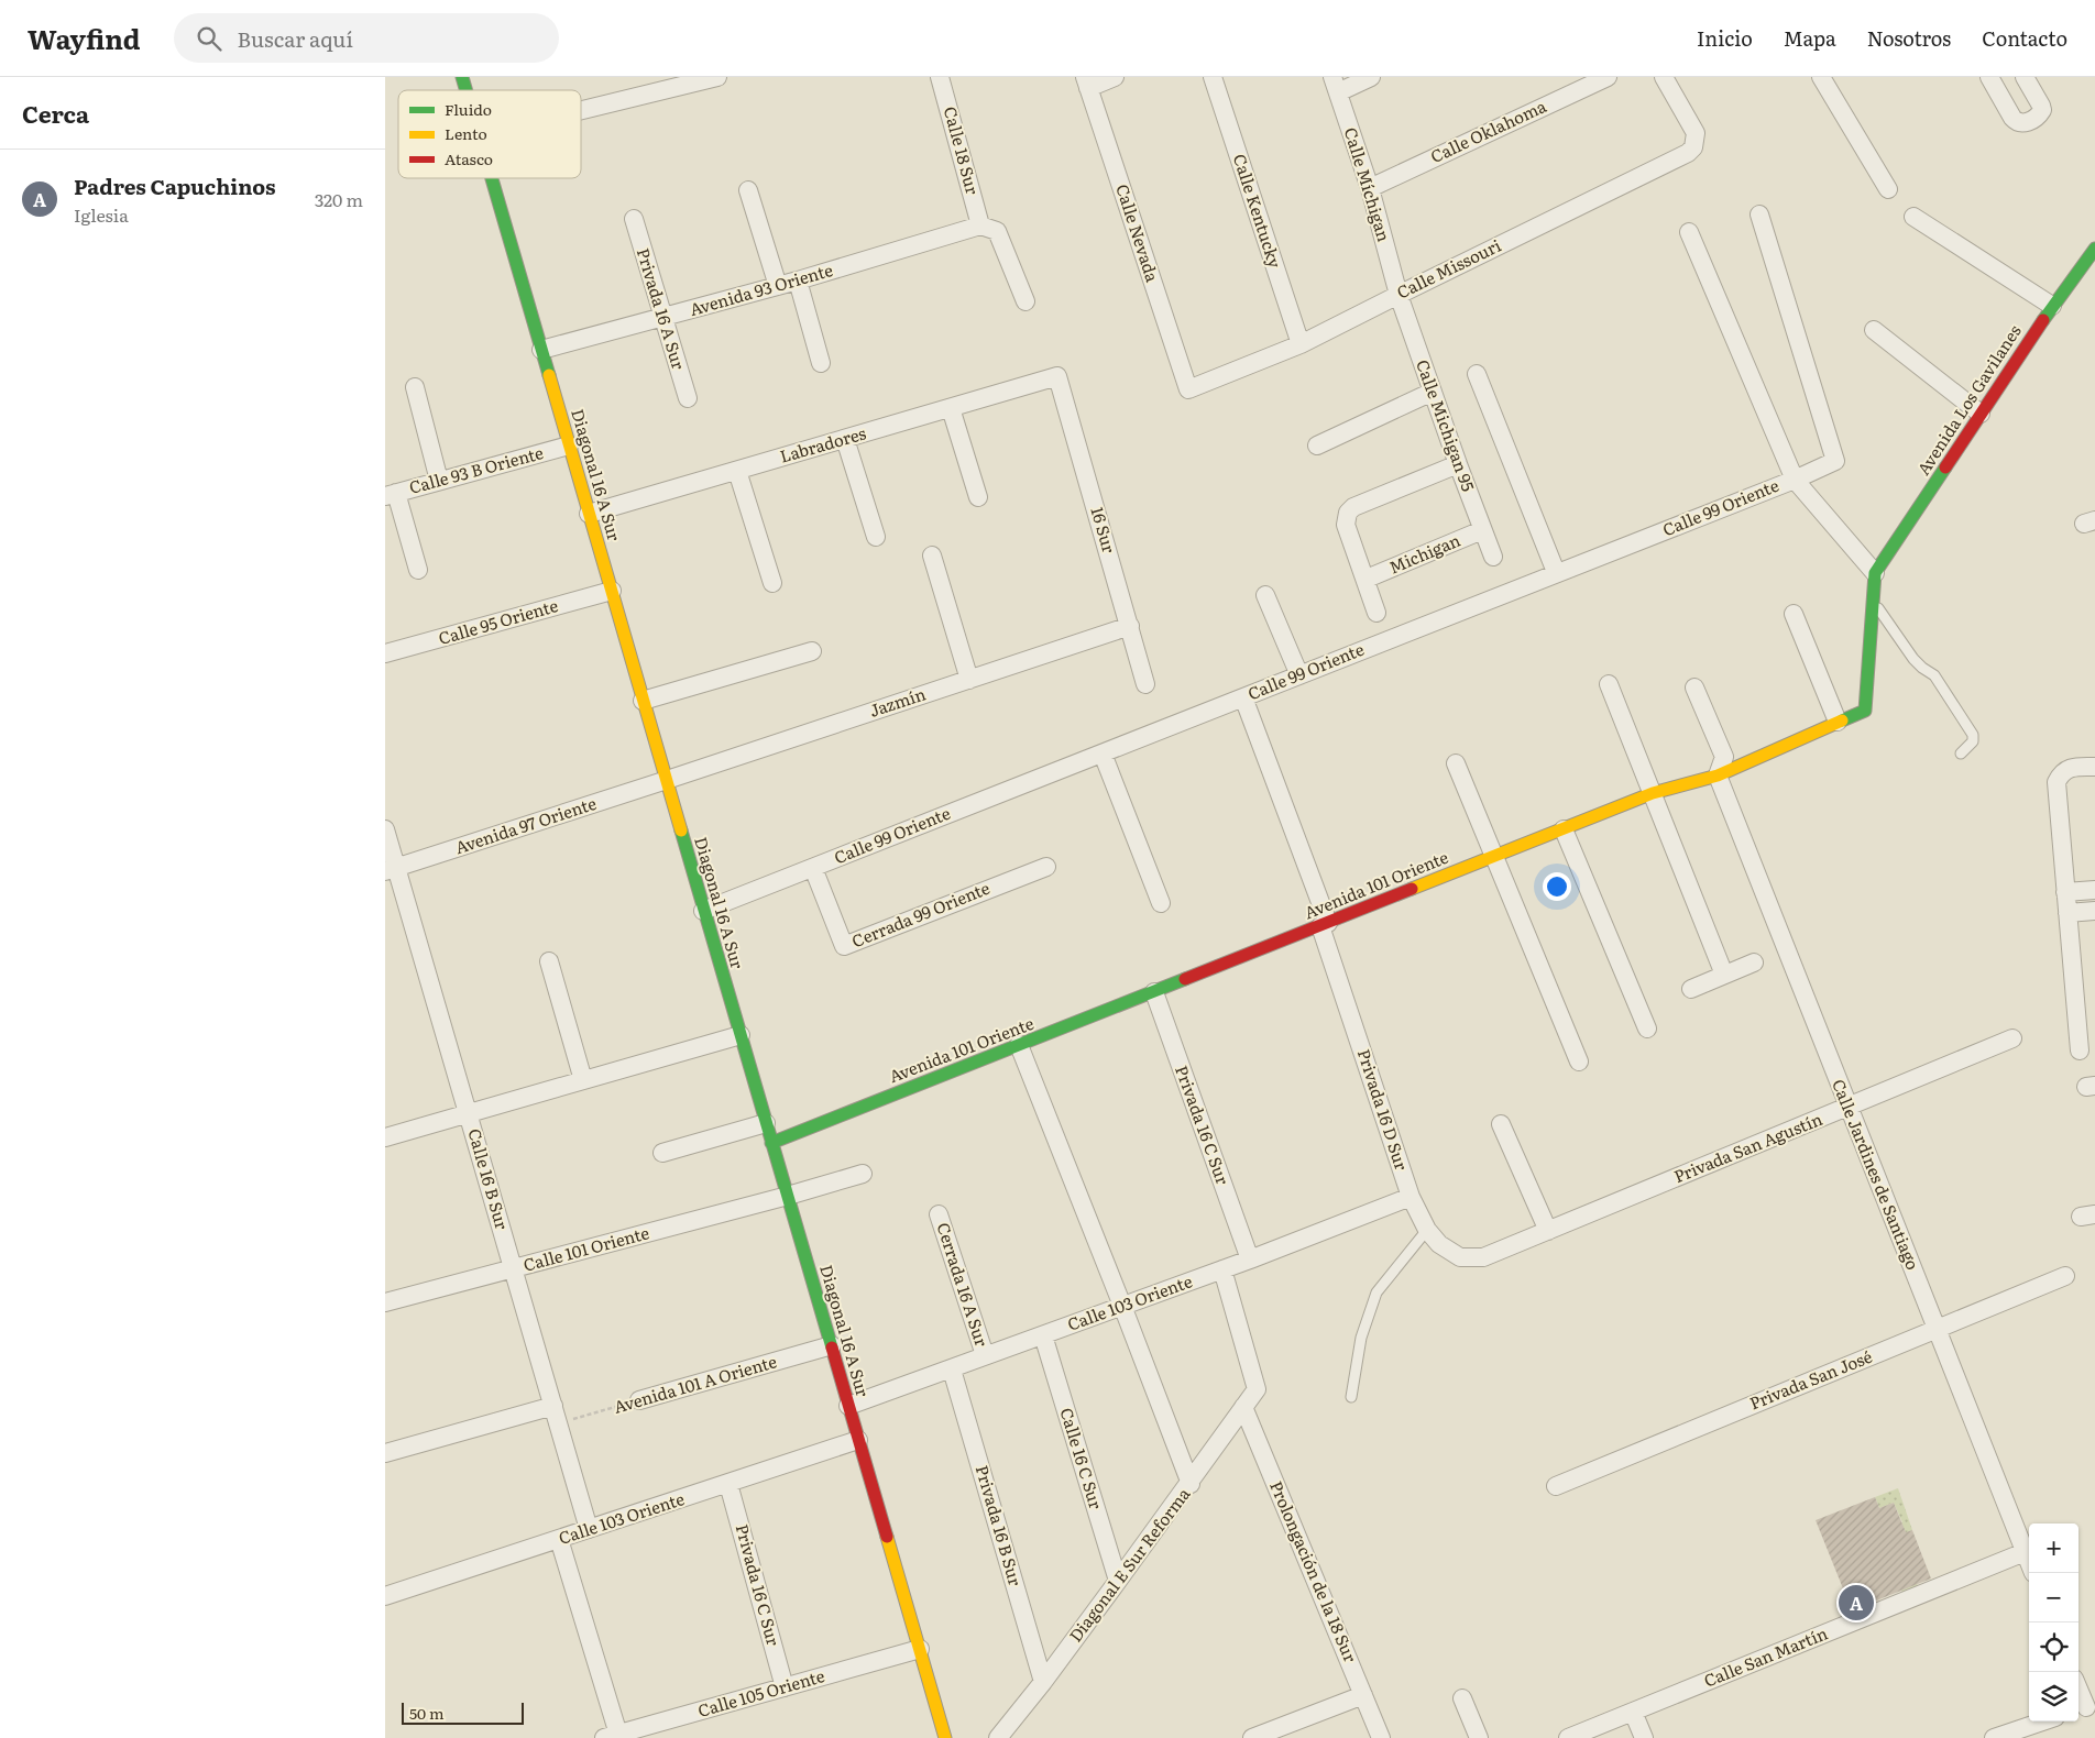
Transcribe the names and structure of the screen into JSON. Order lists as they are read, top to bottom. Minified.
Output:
{"streets":{"street":["Calle Oklahoma","Calle 18 Sur","Calle Míchigan","Calle Kentucky","Calle Nevada","Calle Missouri","Avenida 93 Oriente","Privada 16 A Sur","Avenida Los Gavilanes","Calle Michigan 95","Labradores","Calle 93 B Oriente","Diagonal 16 A Sur","Calle 99 Oriente","16 Sur","Michigan","Calle 95 Oriente","Jazmín","Avenida 97 Oriente","Avenida 101 Oriente","Cerrada 99 Oriente","Privada 16 D Sur","Privada 16 C Sur","Privada San Agustín","Calle Jardines de Santiago","Calle 16 B Sur","Calle 101 Oriente","Cerrada 16 A Sur","Calle 103 Oriente","Privada San José","Avenida 101 A Oriente","Calle 16 C Sur","Privada 16 B Sur","Diagonal E Sur Reforma","Prolongación de la 18 Sur","Calle San Martín","Calle 105 Oriente"]},"crossings":[["Calle Oklahoma","Calle Míchigan"],["Calle 18 Sur","Avenida 93 Oriente"],["Calle Míchigan","Calle Missouri"],["Calle Míchigan","Calle Michigan 95"],["Calle Kentucky","Calle Missouri"],["Calle Nevada","Calle Missouri"],["Calle Missouri","Calle Michigan 95"],["Avenida 93 Oriente","Privada 16 A Sur"],["Avenida 93 Oriente","Diagonal 16 A Sur"],["Avenida Los Gavilanes","Calle 99 Oriente"],["Avenida Los Gavilanes","Avenida 101 Oriente"],["Calle Michigan 95","Michigan"],["Labradores","Diagonal 16 A Sur"],["Labradores","16 Sur"],["Calle 93 B Oriente","Diagonal 16 A Sur"],["Diagonal 16 A Sur","Calle 99 Oriente"],["Diagonal 16 A Sur","Calle 95 Oriente"],["Diagonal 16 A Sur","Jazmín"],["Diagonal 16 A Sur","Avenida 97 Oriente"],["Diagonal 16 A Sur","Avenida 101 Oriente"],["Diagonal 16 A Sur","Calle 101 Oriente"],["Diagonal 16 A Sur","Calle 103 Oriente"],["Diagonal 16 A Sur","Avenida 101 A Oriente"],["Diagonal 16 A Sur","Calle 105 Oriente"],["Calle 99 Oriente","Avenida 101 Oriente"],["Calle 99 Oriente","Cerrada 99 Oriente"],["Calle 99 Oriente","Privada 16 D Sur"],["16 Sur","Jazmín"],["Jazmín","Avenida 97 Oriente"],["Avenida 97 Oriente","Calle 16 B Sur"],["Avenida 101 Oriente","Privada 16 D Sur"],["Avenida 101 Oriente","Privada 16 C Sur"],["Avenida 101 Oriente","Calle Jardines de Santiago"],["Privada 16 D Sur","Privada San Agustín"],["Privada 16 D Sur","Calle 103 Oriente"],["Privada 16 C Sur","Calle 103 Oriente"],["Privada 16 C Sur","Calle 105 Oriente"],["Privada San Agustín","Calle Jardines de Santiago"],["Calle Jardines de Santiago","Privada San José"],["Calle Jardines de Santiago","Calle San Martín"],["Calle 16 B Sur","Calle 101 Oriente"],["Calle 16 B Sur","Calle 103 Oriente"],["Calle 16 B Sur","Avenida 101 A Oriente"],["Cerrada 16 A Sur","Calle 103 Oriente"],["Calle 103 Oriente","Calle 16 C Sur"],["Calle 103 Oriente","Privada 16 B Sur"],["Calle 103 Oriente","Diagonal E Sur Reforma"],["Calle 16 C Sur","Diagonal E Sur Reforma"],["Privada 16 B Sur","Diagonal E Sur Reforma"],["Diagonal E Sur Reforma","Prolongación de la 18 Sur"]],"legend":["Fluido","Lento","Atasco"],"scale_bar":"50 m","page":{"header":"Wayfind","search":"Buscar aquí","nav":["Inicio","Mapa","Nosotros","Contacto"],"heading":"Cerca","list":[{"mark":"A","name":"Padres Capuchinos","note":"Iglesia","value":"320 m"}],"map_buttons":["+","−"],"pins":"A","scale":"50 m"}}
